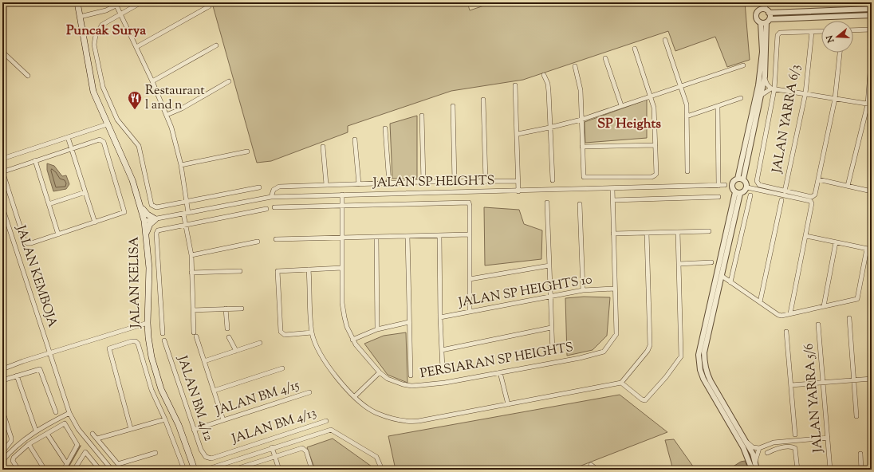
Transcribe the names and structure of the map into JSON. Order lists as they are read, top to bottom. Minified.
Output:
{"streets":{"main road":["JALAN KELISA"],"street":["JALAN YARRA 6/3","JALAN SP HEIGHTS","JALAN KEMBOJA","JALAN SP HEIGHTS 10","PERSIARAN SP HEIGHTS","JALAN YARRA 5/6","JALAN BM 4/12","JALAN BM 4/15","JALAN BM 4/13"]},"crossings":[["JALAN SP HEIGHTS","JALAN KELISA"],["JALAN SP HEIGHTS","PERSIARAN SP HEIGHTS"],["JALAN SP HEIGHTS 10","PERSIARAN SP HEIGHTS"],["JALAN BM 4/12","JALAN BM 4/15"],["JALAN BM 4/12","JALAN BM 4/13"]],"districts":["Puncak Surya","SP Heights"],"places":{"restaurant":["Restaurant l and n"]},"north":"left"}
